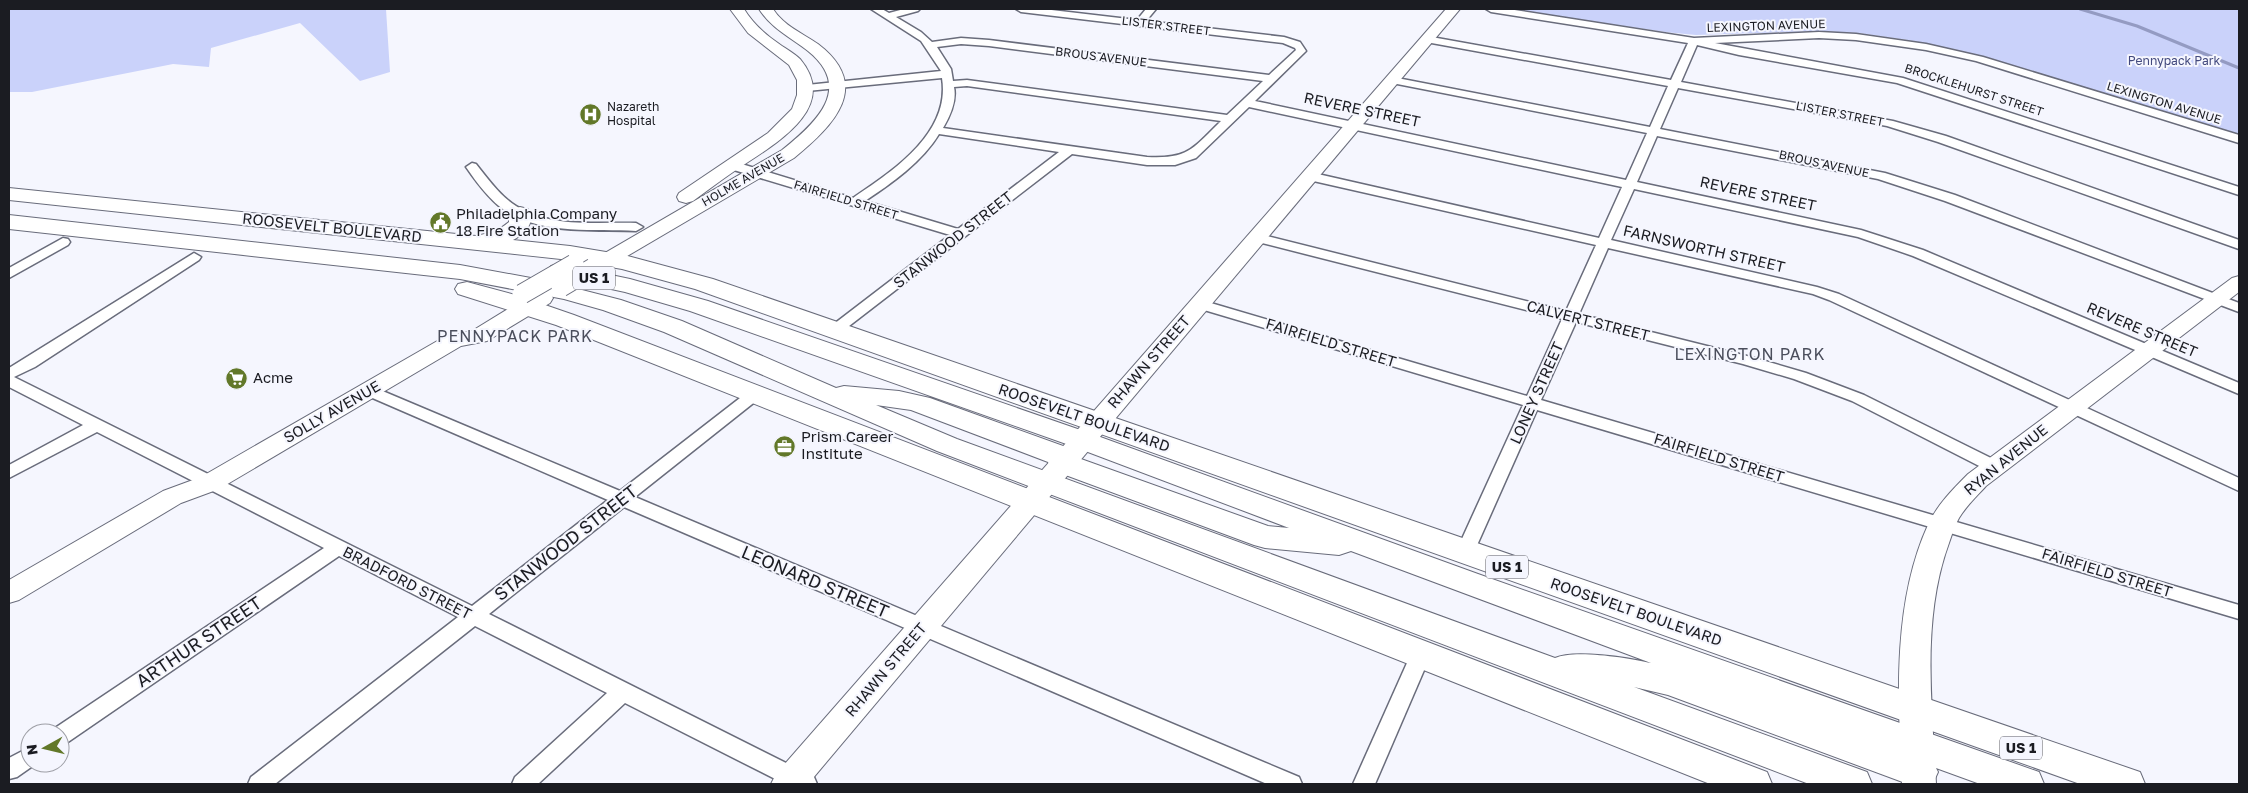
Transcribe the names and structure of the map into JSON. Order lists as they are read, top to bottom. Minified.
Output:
{"streets":{"highway":["ROOSEVELT BOULEVARD","US 1"],"main road":["HOLME AVENUE","RHAWN STREET","SOLLY AVENUE","RYAN AVENUE"],"street":["LISTER STREET","LEXINGTON AVENUE","BROUS AVENUE","BROCKLEHURST STREET","REVERE STREET","FAIRFIELD STREET","STANWOOD STREET","FARNSWORTH STREET","CALVERT STREET","LONEY STREET","LEONARD STREET","BRADFORD STREET","ARTHUR STREET"]},"crossings":[["LISTER STREET","BROUS AVENUE"],["LISTER STREET","RHAWN STREET"],["LISTER STREET","LONEY STREET"],["LEXINGTON AVENUE","BROCKLEHURST STREET"],["LEXINGTON AVENUE","LONEY STREET"],["BROUS AVENUE","RHAWN STREET"],["BROUS AVENUE","LONEY STREET"],["BROUS AVENUE","RYAN AVENUE"],["BROCKLEHURST STREET","LONEY STREET"],["REVERE STREET","RHAWN STREET"],["REVERE STREET","LONEY STREET"],["REVERE STREET","RYAN AVENUE"],["HOLME AVENUE","FAIRFIELD STREET"],["HOLME AVENUE","ROOSEVELT BOULEVARD"],["HOLME AVENUE","SOLLY AVENUE"],["FAIRFIELD STREET","STANWOOD STREET"],["FAIRFIELD STREET","RHAWN STREET"],["FAIRFIELD STREET","LONEY STREET"],["FAIRFIELD STREET","RYAN AVENUE"],["ROOSEVELT BOULEVARD","STANWOOD STREET"],["ROOSEVELT BOULEVARD","RHAWN STREET"],["ROOSEVELT BOULEVARD","LONEY STREET"],["ROOSEVELT BOULEVARD","SOLLY AVENUE"],["ROOSEVELT BOULEVARD","RYAN AVENUE"],["STANWOOD STREET","LEONARD STREET"],["STANWOOD STREET","BRADFORD STREET"],["FARNSWORTH STREET","RHAWN STREET"],["FARNSWORTH STREET","LONEY STREET"],["FARNSWORTH STREET","RYAN AVENUE"],["CALVERT STREET","RHAWN STREET"],["CALVERT STREET","LONEY STREET"],["CALVERT STREET","RYAN AVENUE"],["RHAWN STREET","LEONARD STREET"],["RHAWN STREET","BRADFORD STREET"],["SOLLY AVENUE","LEONARD STREET"],["SOLLY AVENUE","BRADFORD STREET"],["BRADFORD STREET","ARTHUR STREET"]],"districts":["PENNYPACK PARK","LEXINGTON PARK"],"parks":["Pennypack Park"],"places":{"hospital":["Nazareth Hospital"],"public building":["Philadelphia Company 18 Fire Station"],"supermarket":["Acme"],"office":["Prism Career Institute"]},"north":"left"}
